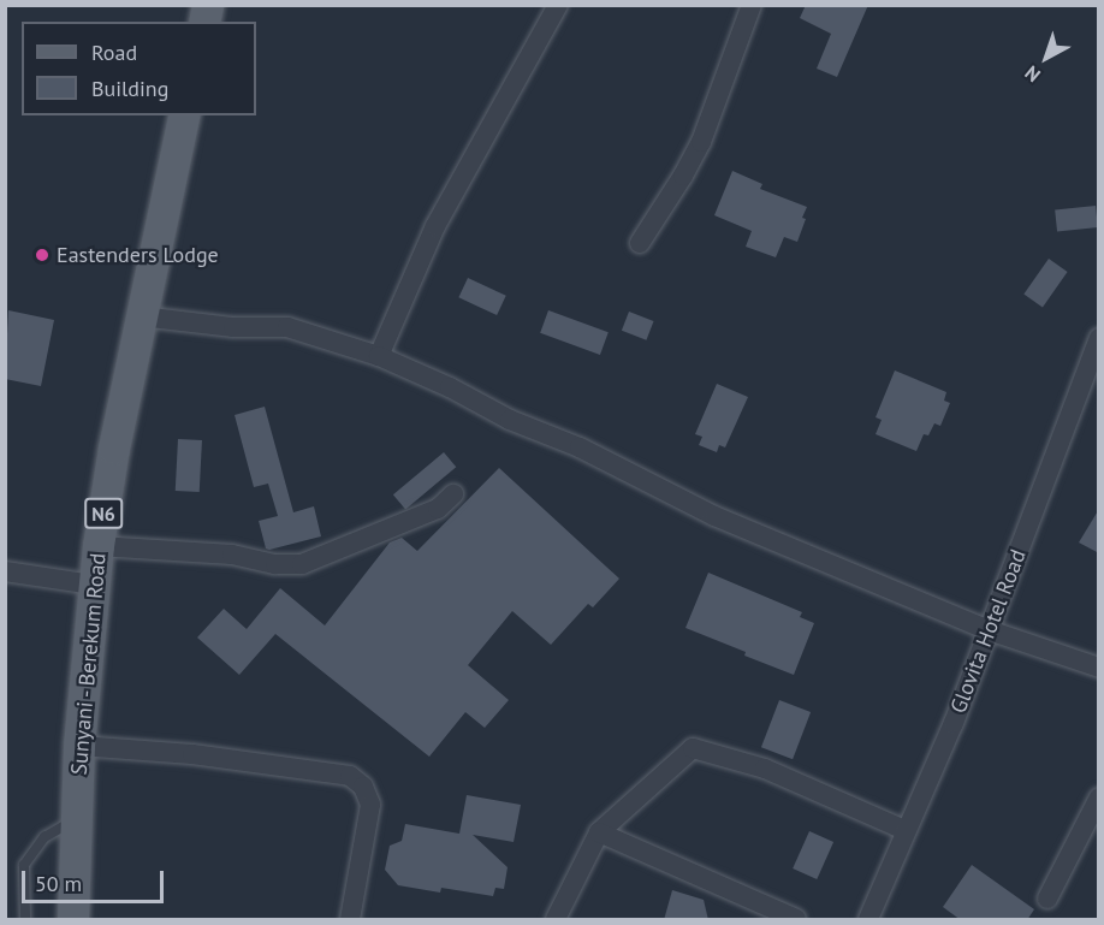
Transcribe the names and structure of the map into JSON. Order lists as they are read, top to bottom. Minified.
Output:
{"streets":{"main road":["N6","Sunyani - Berekum Road"],"street":["Glovita Hotel Road"]},"places":["Eastenders Lodge"],"legend":["Road","Building"],"scale_bar":"50 m","north":"bottom left"}
